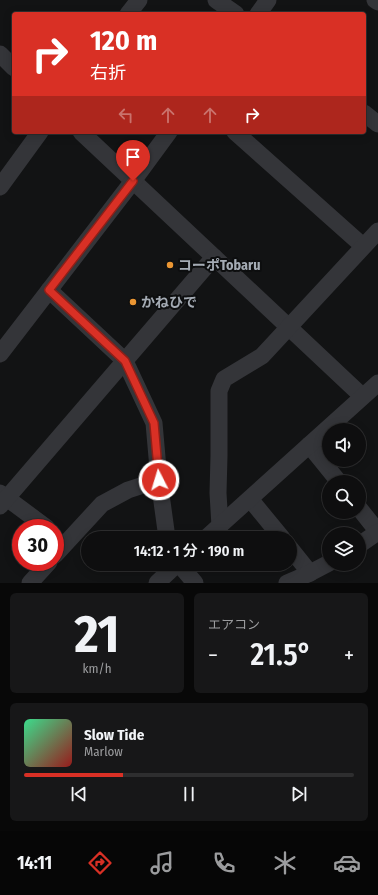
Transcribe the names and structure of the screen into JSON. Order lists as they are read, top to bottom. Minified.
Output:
{"places":["コーポTobaru","かねひで"],"page":{"turn":["120 m","右折"],"limit":"30","trip":"14:12 · 1 分 · 190 m","tile":[["21","km/h"],"エアコン"],"heat":["−","21.5°","+"],"song":["Slow Tide","Marlow"],"tabs":"14:11"}}
